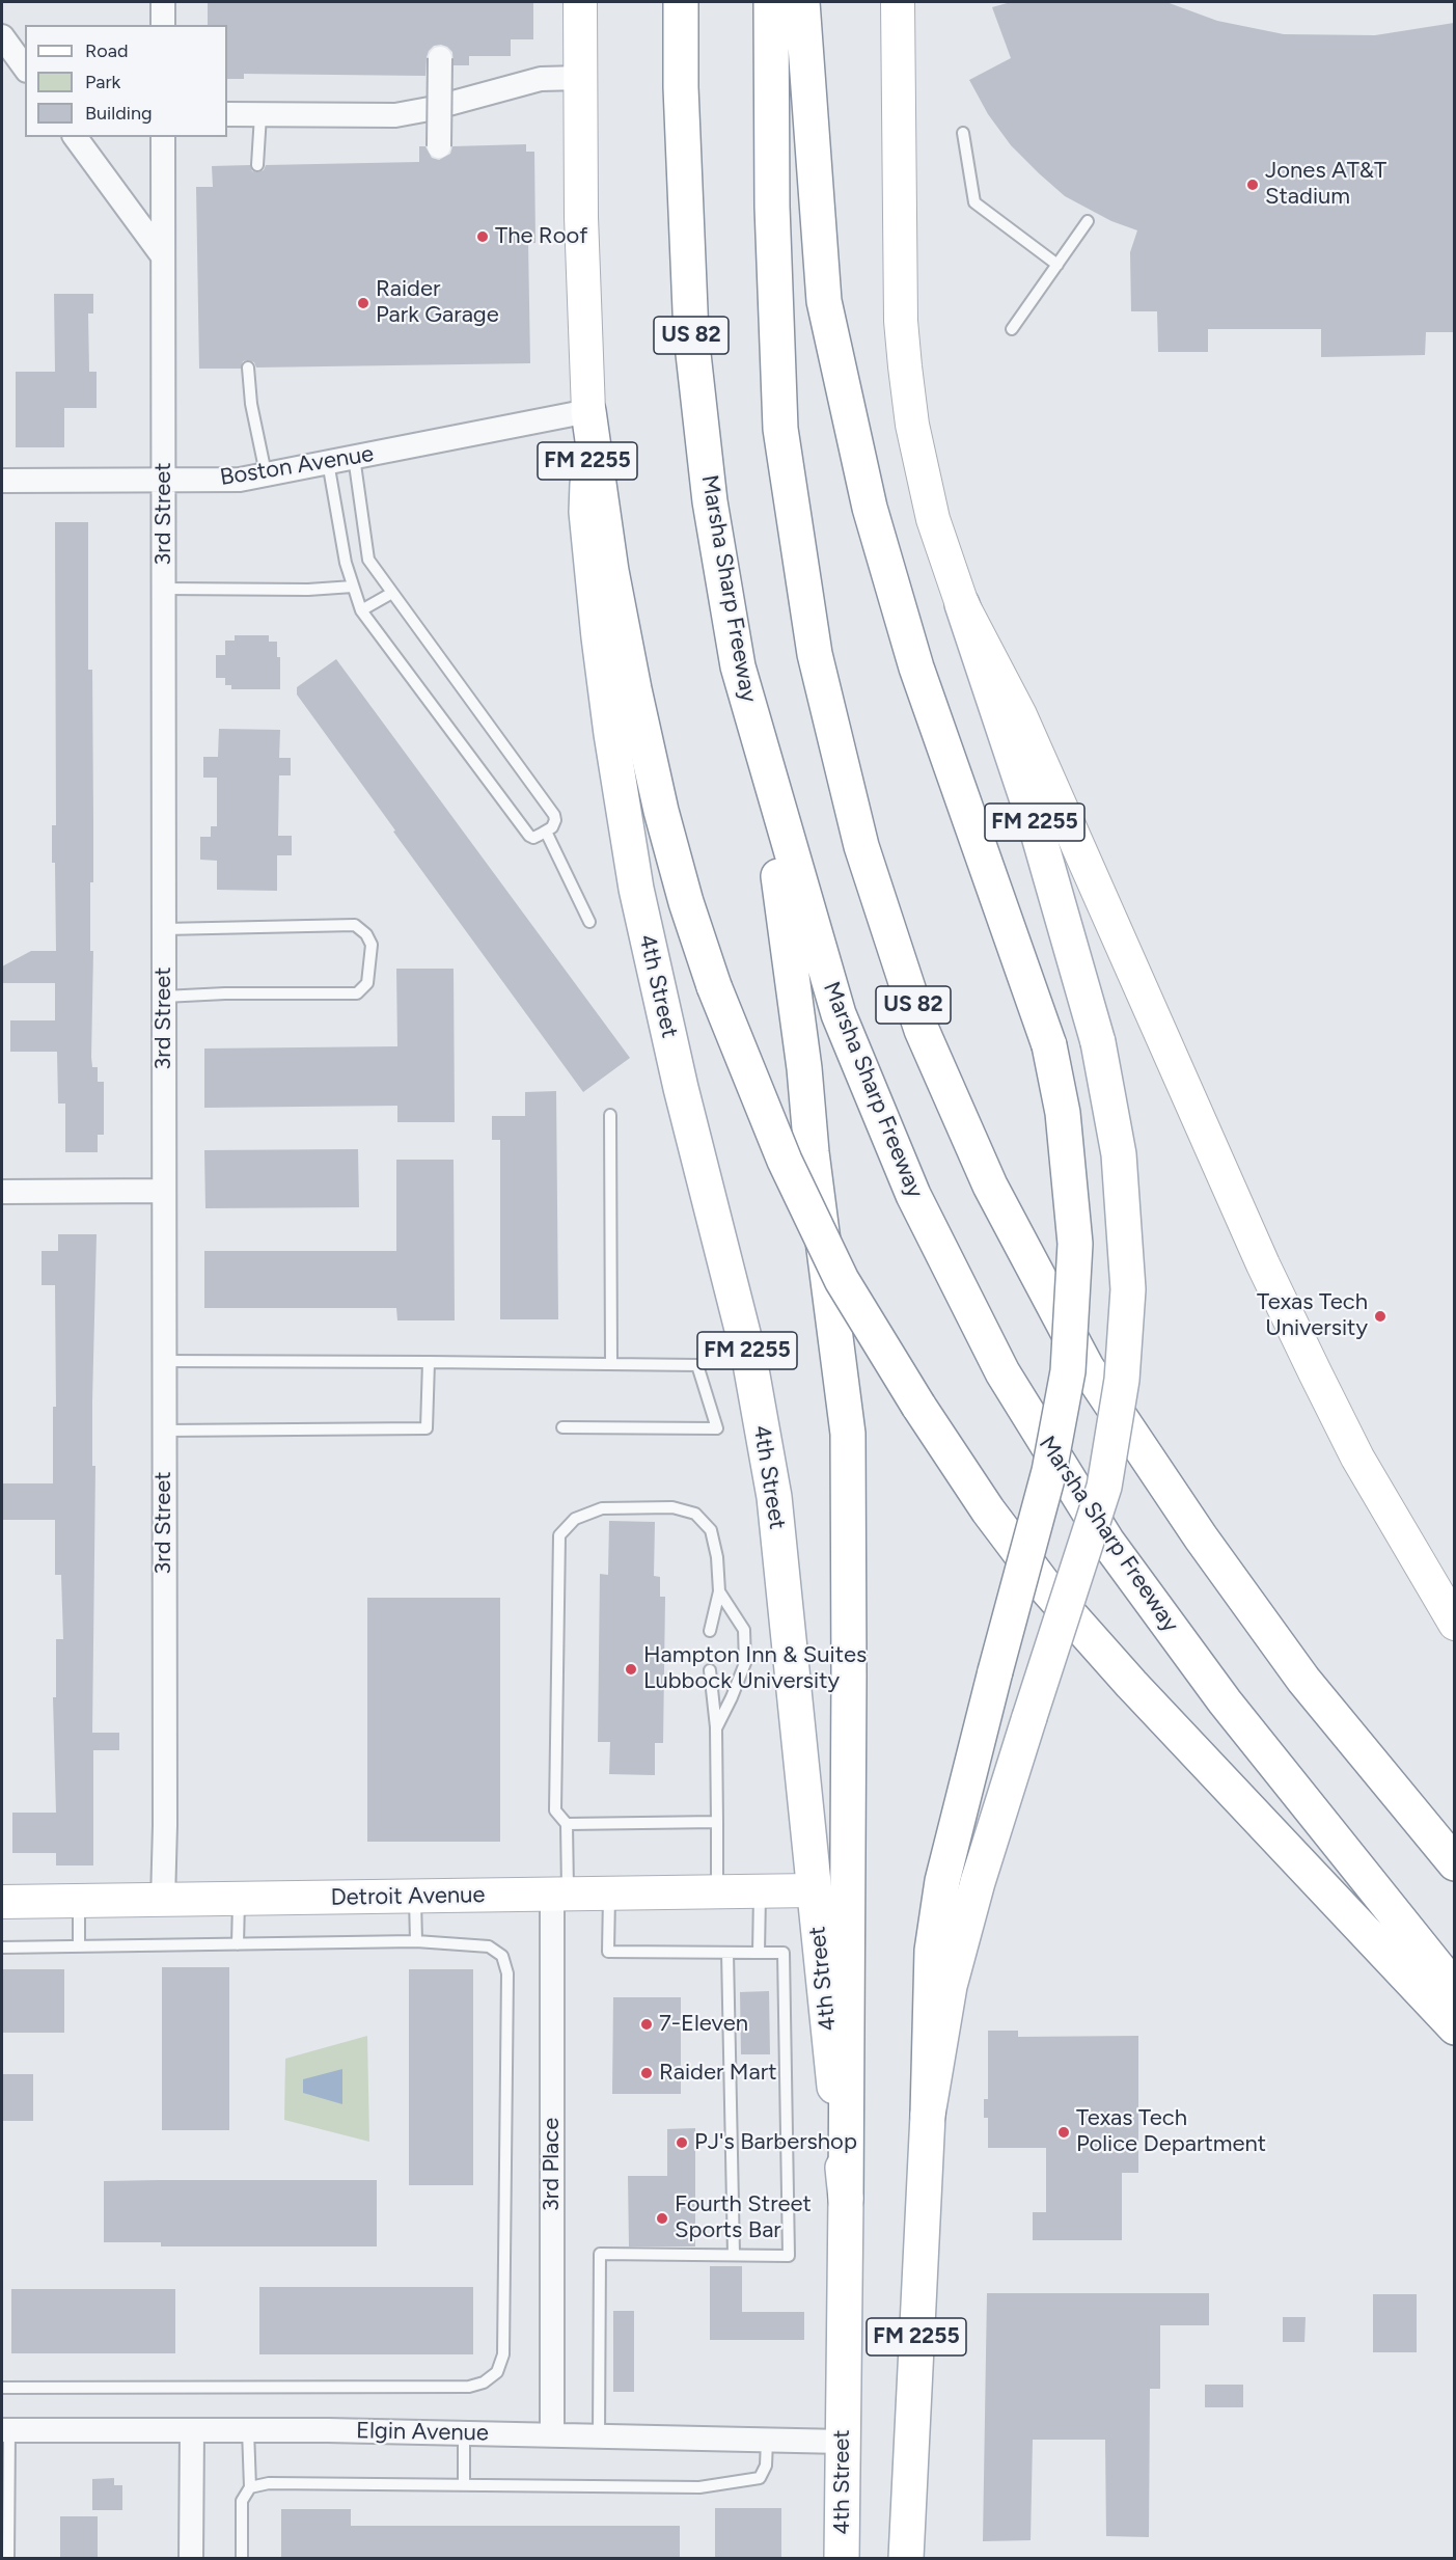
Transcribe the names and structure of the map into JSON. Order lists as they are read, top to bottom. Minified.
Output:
{"streets":{"main road":["US 82","FM 2255","Marsha Sharp Freeway","4th Street","Detroit Avenue"],"street":["Boston Avenue","3rd Street","3rd Place","Elgin Avenue"]},"crossings":[["Boston Avenue","3rd Street"],["Boston Avenue","4th Street"],["3rd Street","Detroit Avenue"],["4th Street","Detroit Avenue"],["4th Street","Elgin Avenue"],["Detroit Avenue","3rd Place"],["3rd Place","Elgin Avenue"]],"places":["Jones AT&T Stadium","The Roof","Raider Park Garage","Texas Tech University","Hampton Inn & Suites Lubbock University","7-Eleven","Raider Mart","Texas Tech Police Department","PJ's Barbershop","Fourth Street Sports Bar"],"legend":["Road","Park","Building"]}
